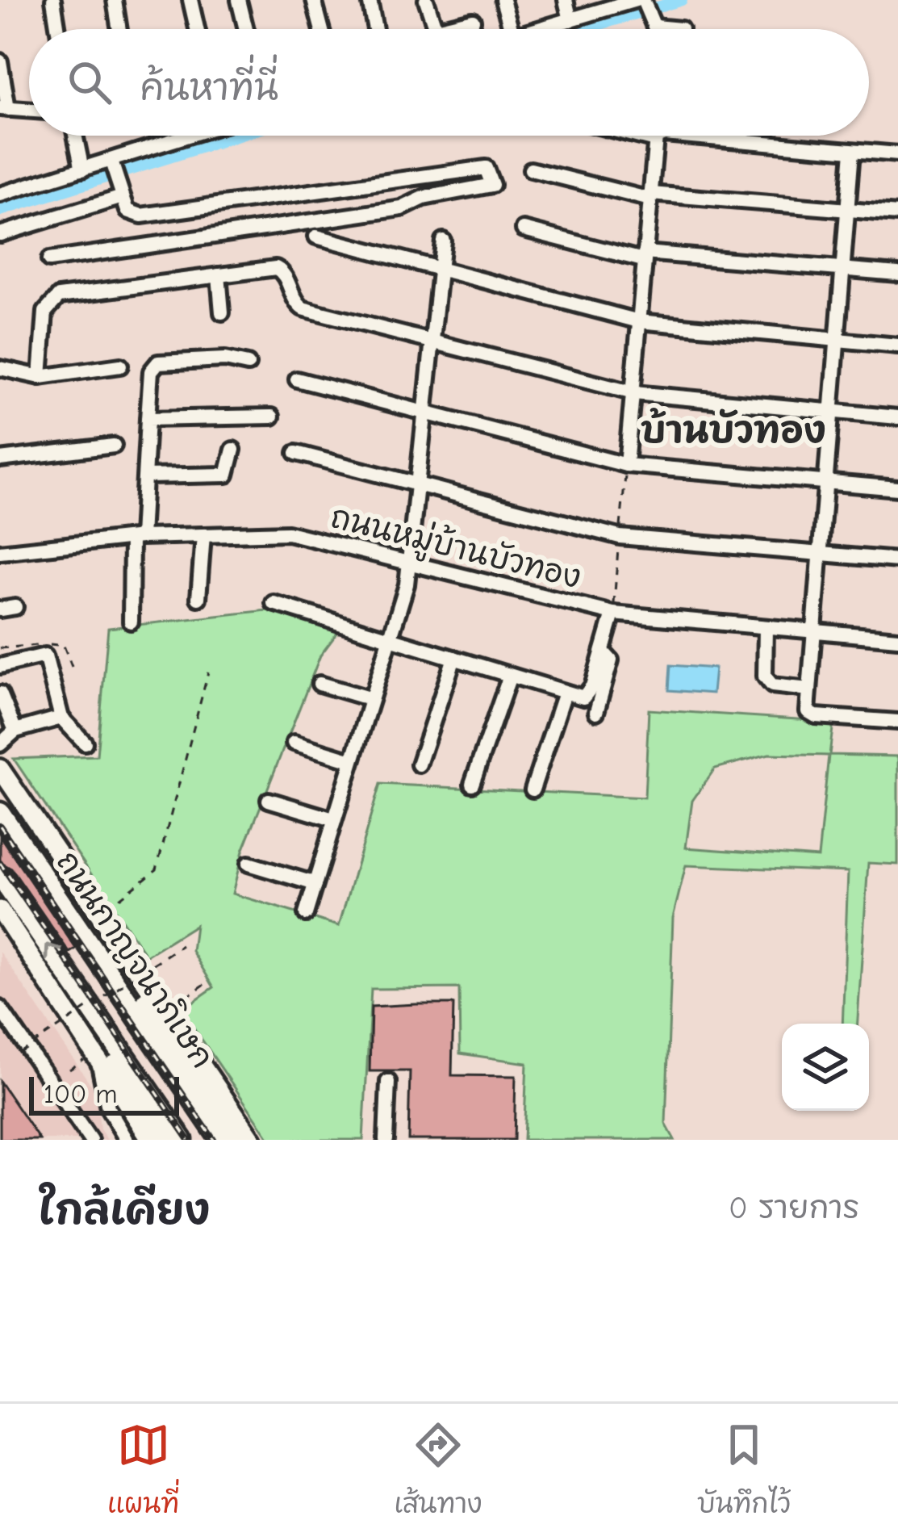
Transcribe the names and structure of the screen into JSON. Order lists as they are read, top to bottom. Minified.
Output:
{"streets":{"highway":["ถนนกาญจนาภิเษก"],"street":["ถนนหมู่บ้านบัวทอง"]},"districts":["บ้านบัวทอง"],"scale_bar":"100 m","page":{"search":"ค้นหาที่นี่","scale":"100 m","heading":["ใกล้เคียง","0 รายการ"],"nav":["แผนที่","เส้นทาง","บันทึกไว้"]}}
